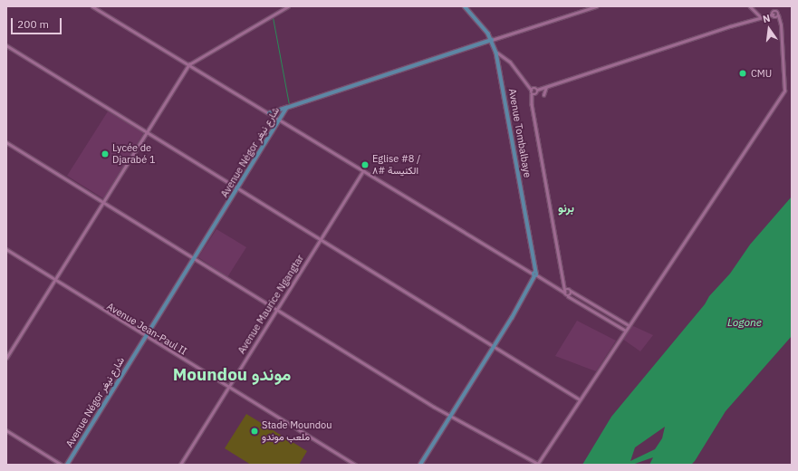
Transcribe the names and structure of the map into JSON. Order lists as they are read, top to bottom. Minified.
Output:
{"streets":{"main road":["Avenue Tombalbaye","Avenue Négor شارع نيغر"],"street":["Avenue Maurice Ngangtar","Avenue Jean-Paul II"]},"crossings":[["Avenue Tombalbaye","Avenue Négor شارع نيغر"],["Avenue Négor شارع نيغر","Avenue Jean-Paul II"],["Avenue Maurice Ngangtar","Avenue Jean-Paul II"]],"districts":["برنو","Moundou موندو"],"water":["Logone"],"places":["CMU","Lycée de Djarabé 1","Eglise #8 / الكنيسة #٨","Stade Moundou ملعب موندو"],"scale_bar":"200 m","north":"top"}
